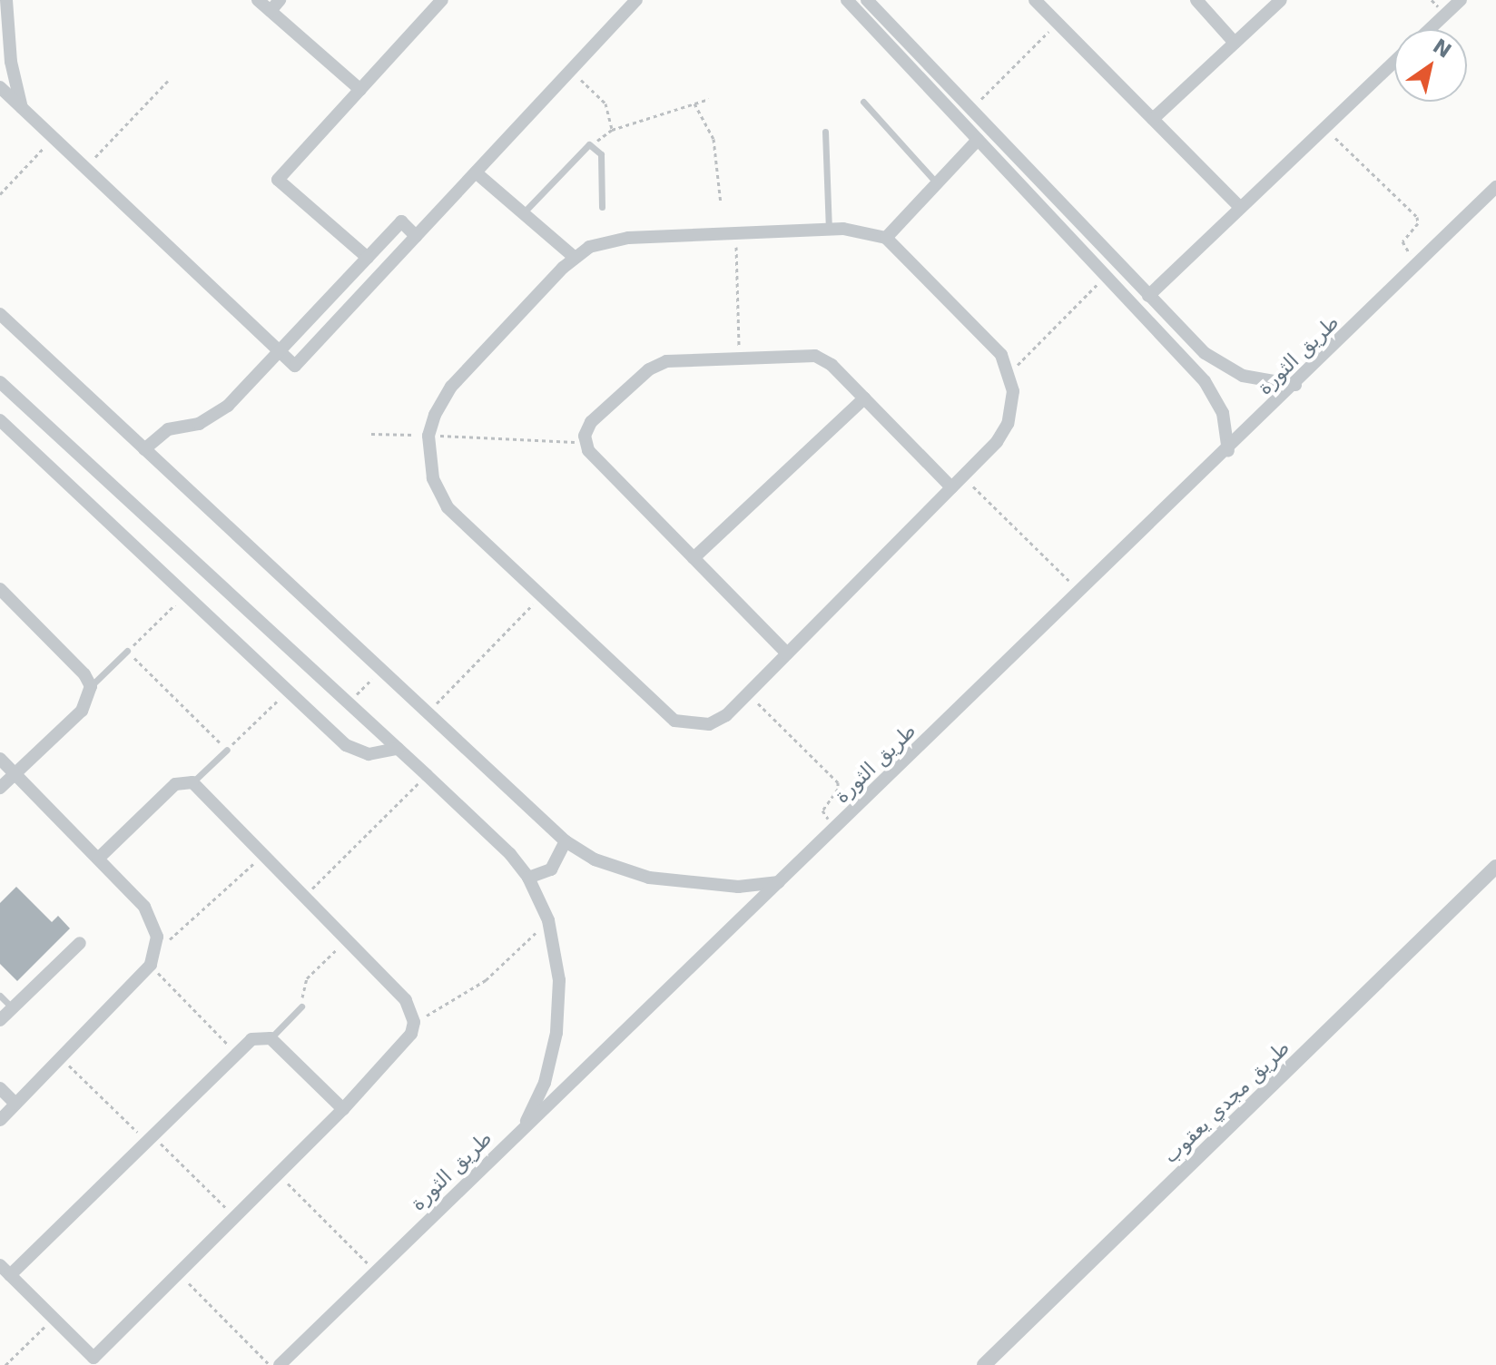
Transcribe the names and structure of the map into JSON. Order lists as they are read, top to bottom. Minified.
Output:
{"streets":{"street":["طريق الثورة","طريق مجدي يعقوب"]},"north":"top right"}
